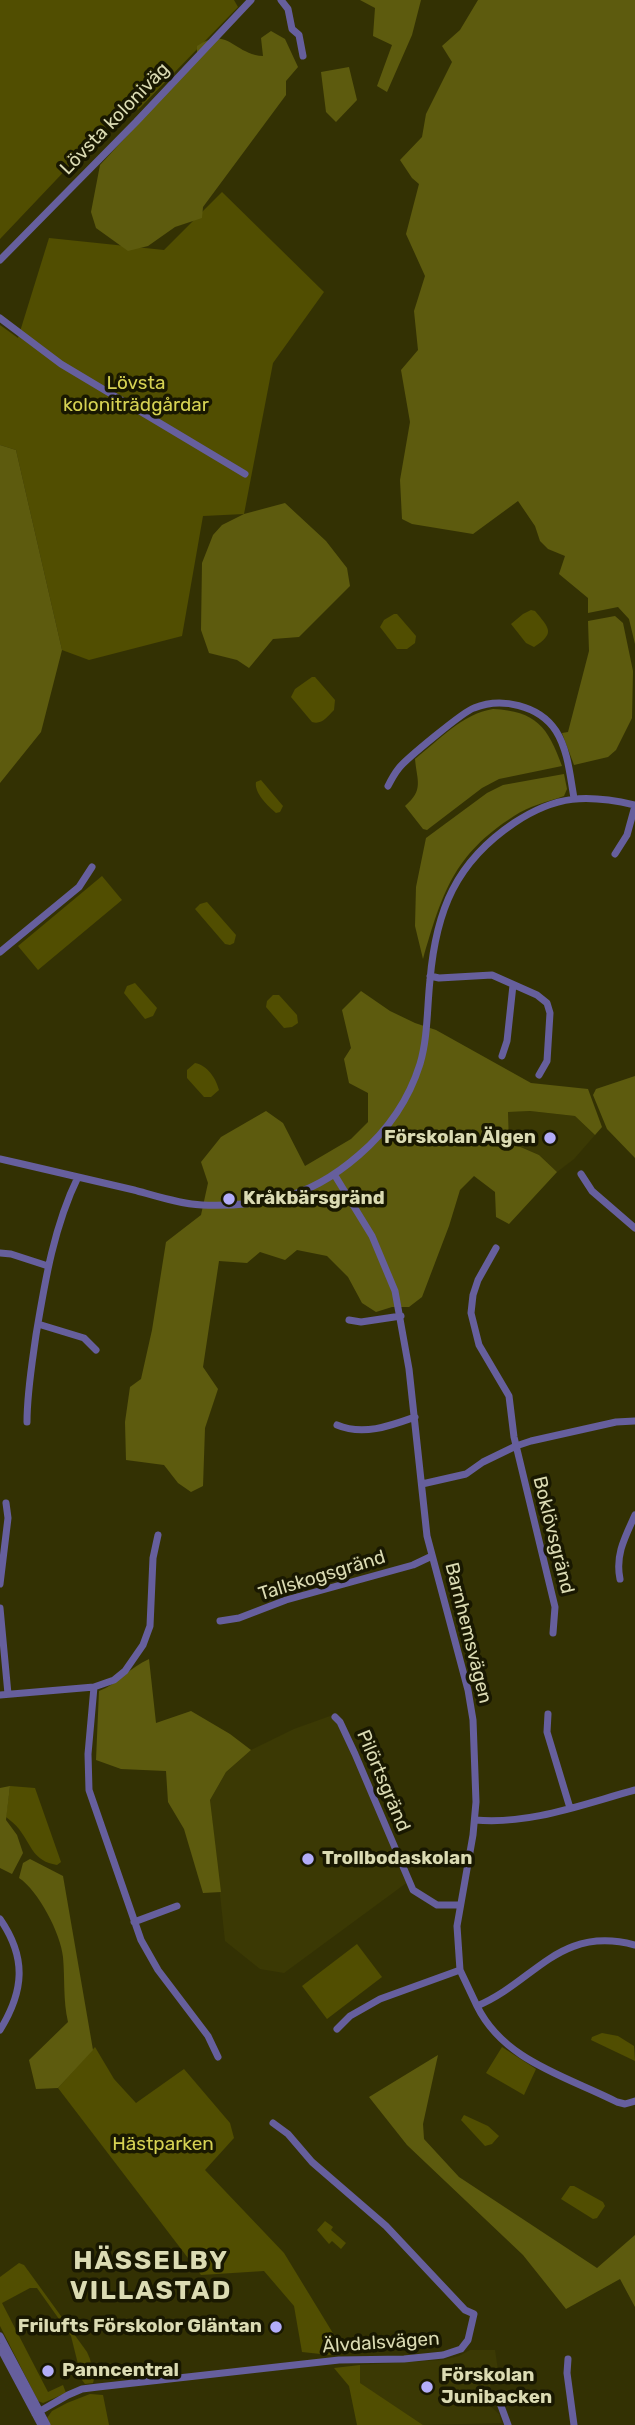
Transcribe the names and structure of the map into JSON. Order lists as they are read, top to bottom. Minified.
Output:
{"streets":{"street":["Lövsta koloniväg","Boklövsgränd","Tallskogsgränd","Barnhemsvägen","Pilörtsgränd","Älvdalsvägen"]},"crossings":[["Tallskogsgränd","Barnhemsvägen"],["Barnhemsvägen","Pilörtsgränd"]],"districts":["HÄSSELBY VILLASTAD"],"parks":["Lövsta koloniträdgårdar","Hästparken"],"places":["Förskolan Älgen","Kråkbärsgränd","Trollbodaskolan","Frilufts Förskolor Gläntan","Panncentral","Förskolan Junibacken"]}
